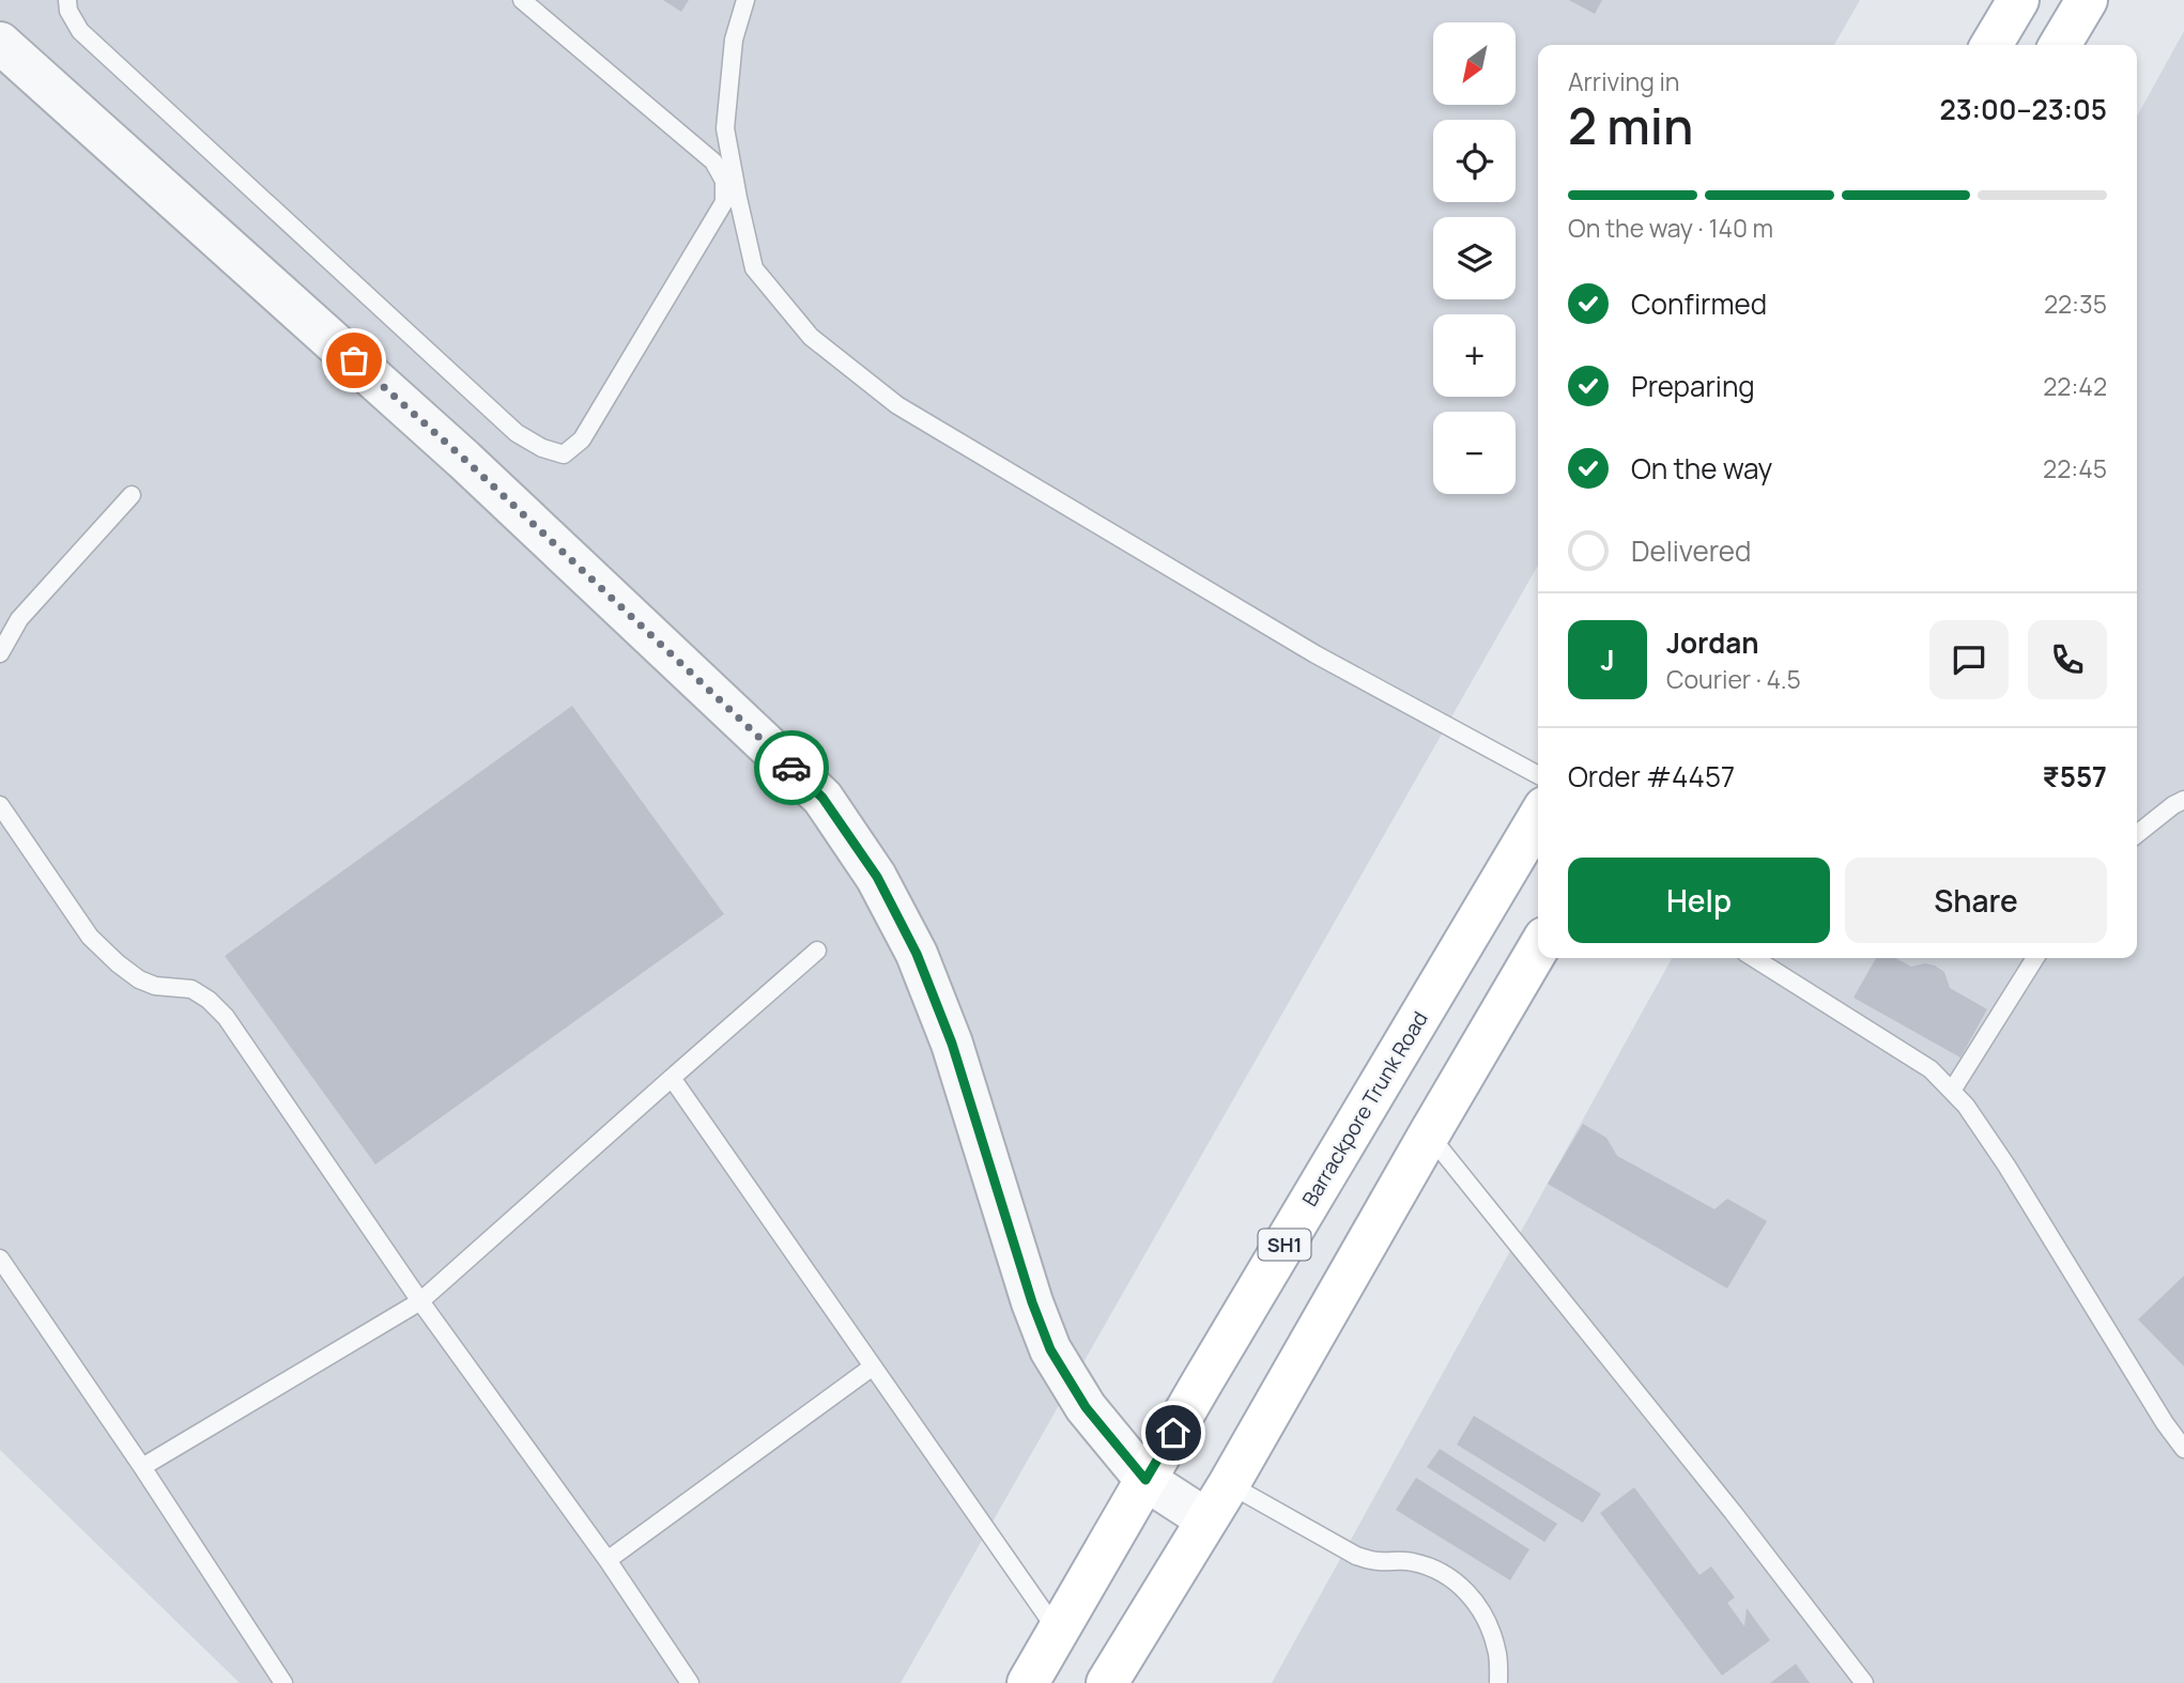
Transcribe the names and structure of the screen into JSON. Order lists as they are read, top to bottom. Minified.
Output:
{"streets":{"main road":["Barrackpore Trunk Road","SH1"]},"north":"bottom left","page":{"map_buttons":["+","−"],"heading":["2 min","Arriving in","23:00–23:05"],"panel":["Jordan","Courier · 4.5","Order #4457","₹557"],"bar":"On the way · 140 m","list":[["Confirmed","22:35"],["Preparing","22:42"],["On the way","22:45"],"Delivered"],"round":"J","buttons":["Help","Share"]}}
